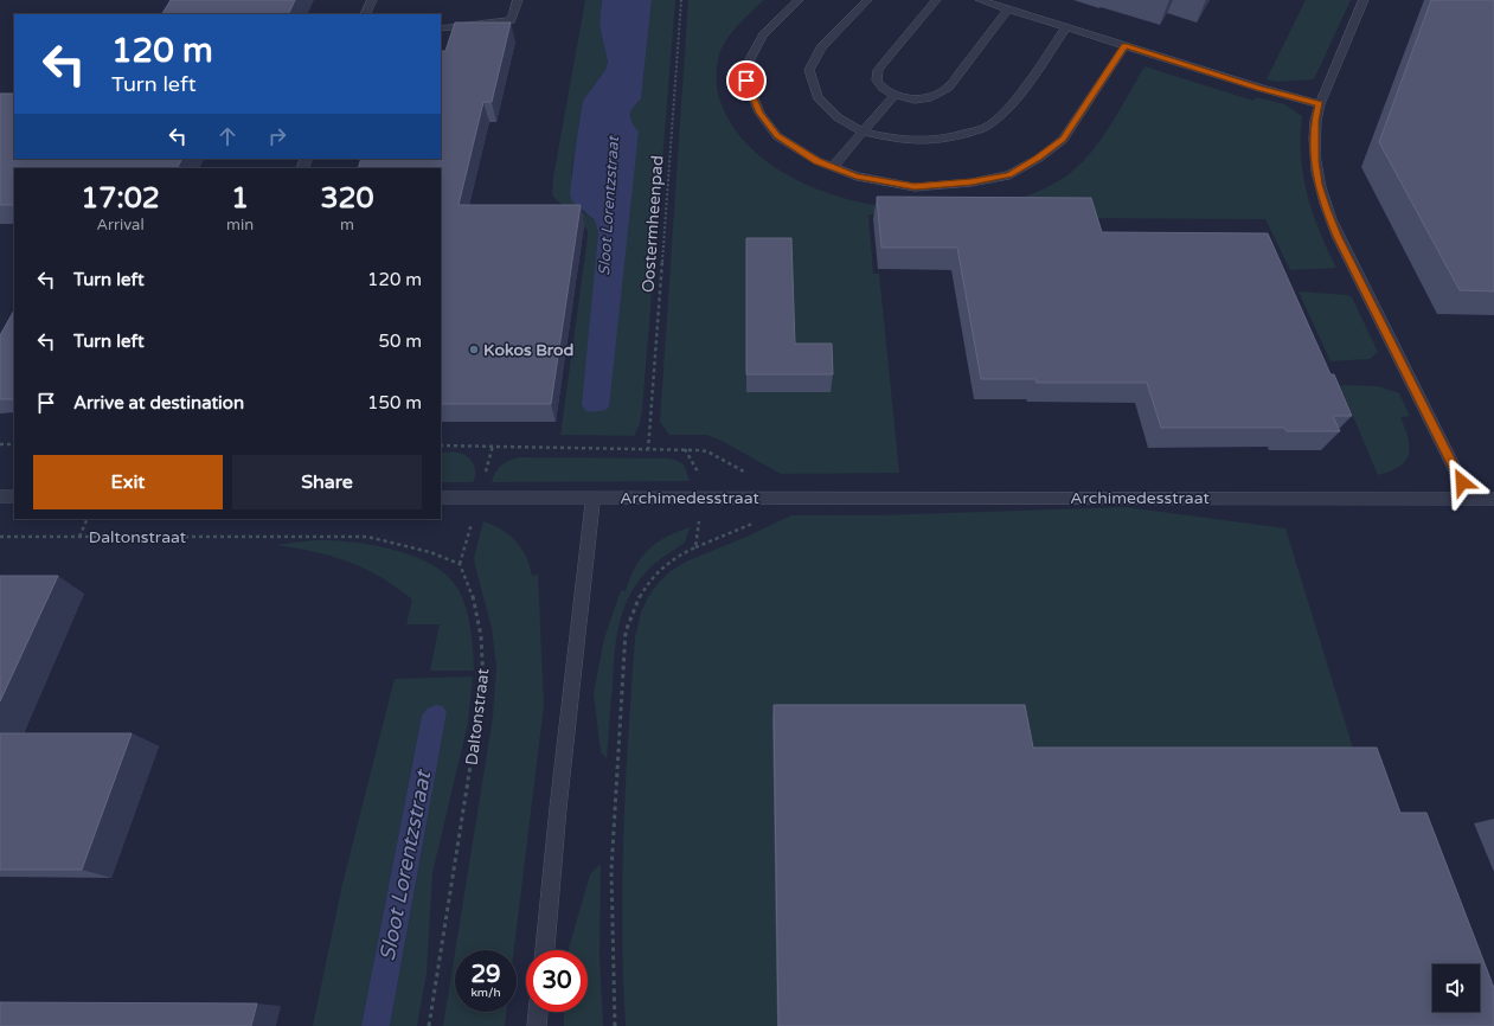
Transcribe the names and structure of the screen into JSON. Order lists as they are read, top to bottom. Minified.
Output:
{"streets":{"street":["Archimedesstraat"],"path":["Oostermheenpad","Daltonstraat"]},"crossings":[["Oostermheenpad","Archimedesstraat"]],"water":["Sloot Lorentzstraat"],"places":["Kokos Brod"],"page":{"turn":["120 m","Turn left"],"eta":["17:02","Arrival","1","min","320","m"],"list":[{"name":"Turn left","value":"120 m"},{"name":"Turn left","value":"50 m"},{"name":"Arrive at destination","value":"150 m"}],"buttons":["Exit","Share"],"speed":"29 km/h","limit":"30"}}
